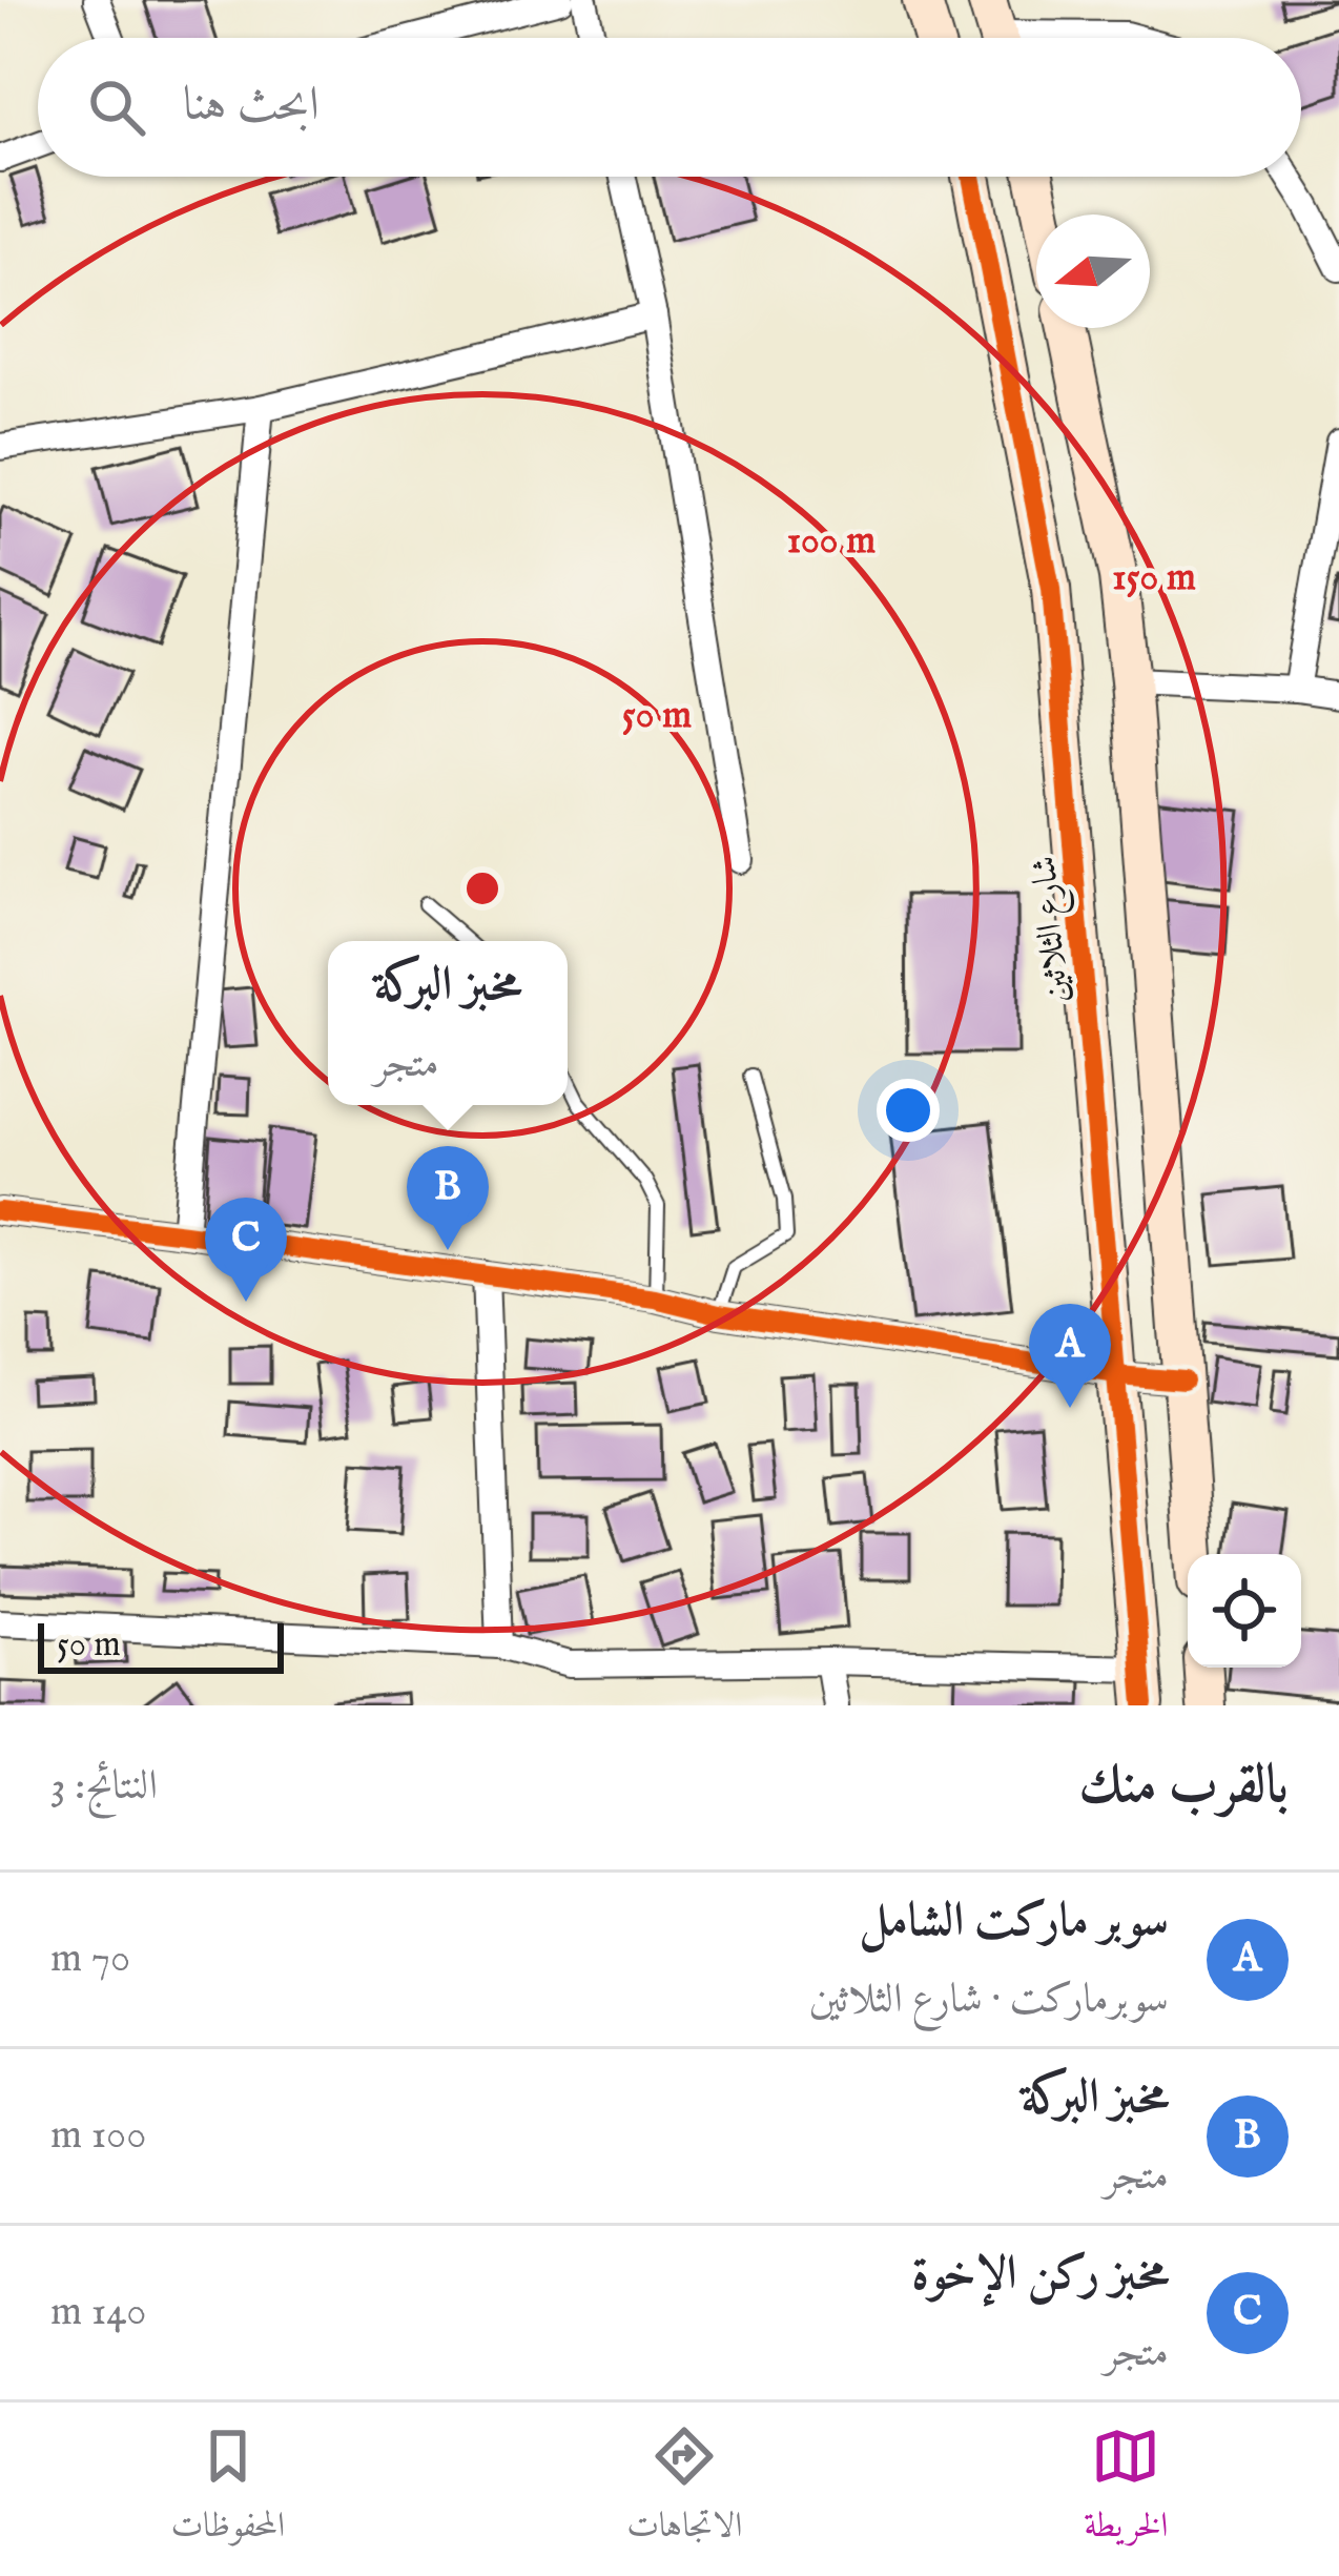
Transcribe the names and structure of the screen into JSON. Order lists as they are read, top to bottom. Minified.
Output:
{"streets":{"street":["شارع الثلاثين"]},"scale_bar":"50 m","north":"left","page":{"search":"ابحث هنا","popup":["مخبز البركة","متجر"],"pins":["B","C","A"],"scale":"50 m","heading":["بالقرب منك","النتائج: 3"],"list":[{"mark":"A","name":"سوبر ماركت الشامل","note":"سوبرماركت · شارع الثلاثين","value":"70 m"},{"mark":"B","name":"مخبز البركة","note":"متجر","value":"100 m"},{"mark":"C","name":"مخبز ركن الإخوة","note":"متجر","value":"140 m"}],"nav":["الخريطة","الاتجاهات","المحفوظات"]},"rings":["100 m","150 m","50 m"]}
